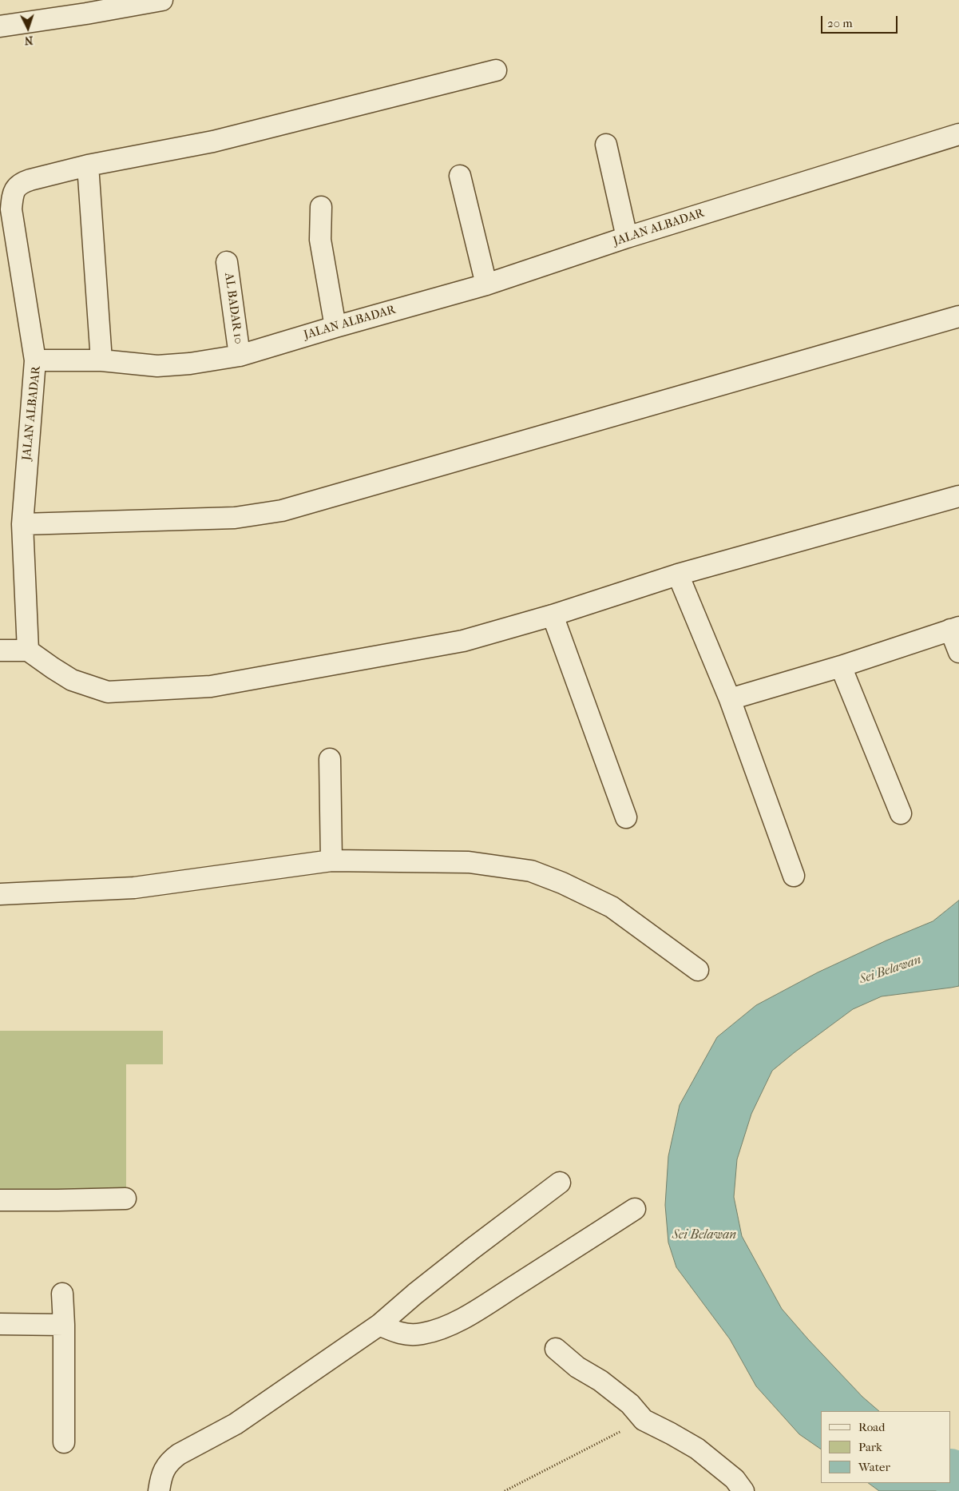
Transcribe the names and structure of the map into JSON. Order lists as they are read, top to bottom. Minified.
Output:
{"streets":{"street":["JALAN ALBADAR","AL BADAR 10"]},"crossings":[["JALAN ALBADAR","AL BADAR 10"]],"water":["Sei Belawan"],"legend":["Road","Park","Water"],"scale_bar":"20 m","north":"bottom"}
